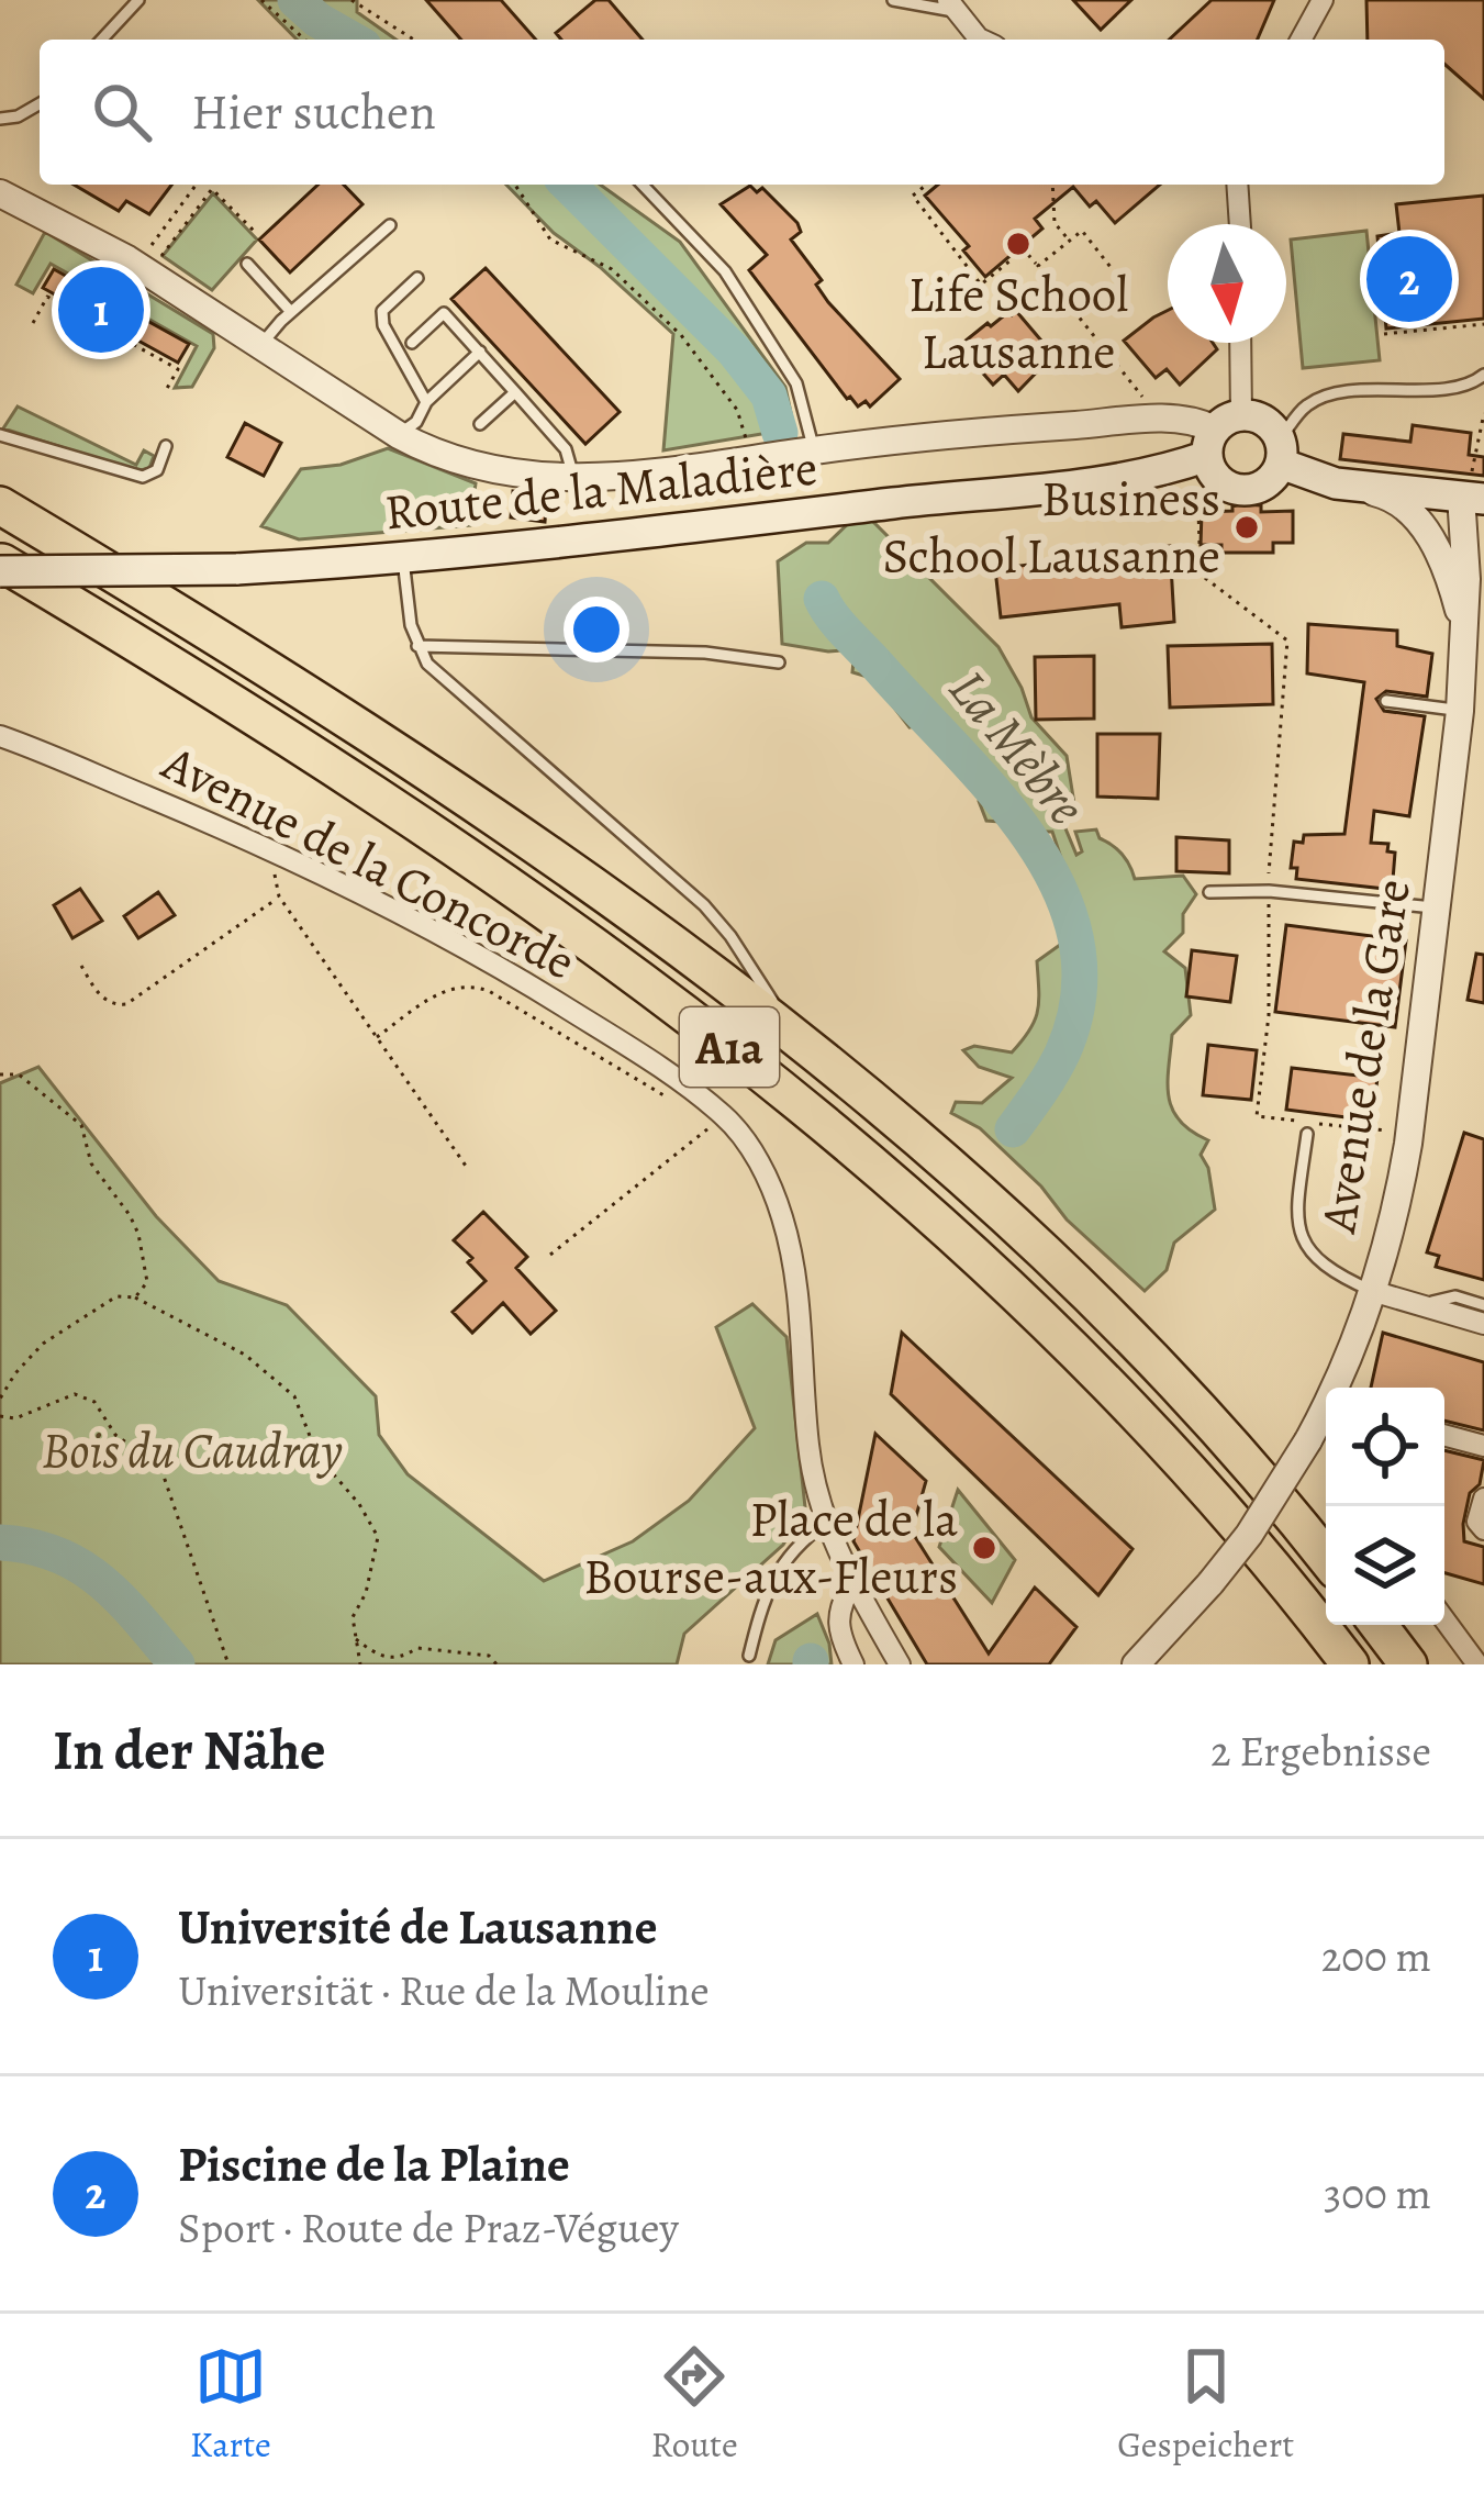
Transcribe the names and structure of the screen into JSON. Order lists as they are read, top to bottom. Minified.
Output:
{"streets":{"highway":["A1a"],"main road":["Route de la Maladière"],"street":["Avenue de la Concorde","Avenue de la Gare"]},"water":["La Mèbre"],"parks":["Bois du Caudray"],"places":["Life School Lausanne","Business School Lausanne","Place de la Bourse-aux-Fleurs"],"north":"bottom","page":{"search":"Hier suchen","pins":["2","1"],"heading":["In der Nähe","2 Ergebnisse"],"list":[{"mark":"1","name":"Université de Lausanne","note":"Universität · Rue de la Mouline","value":"200 m"},{"mark":"2","name":"Piscine de la Plaine","note":"Sport · Route de Praz-Véguey","value":"300 m"}],"nav":["Karte","Route","Gespeichert"]}}
